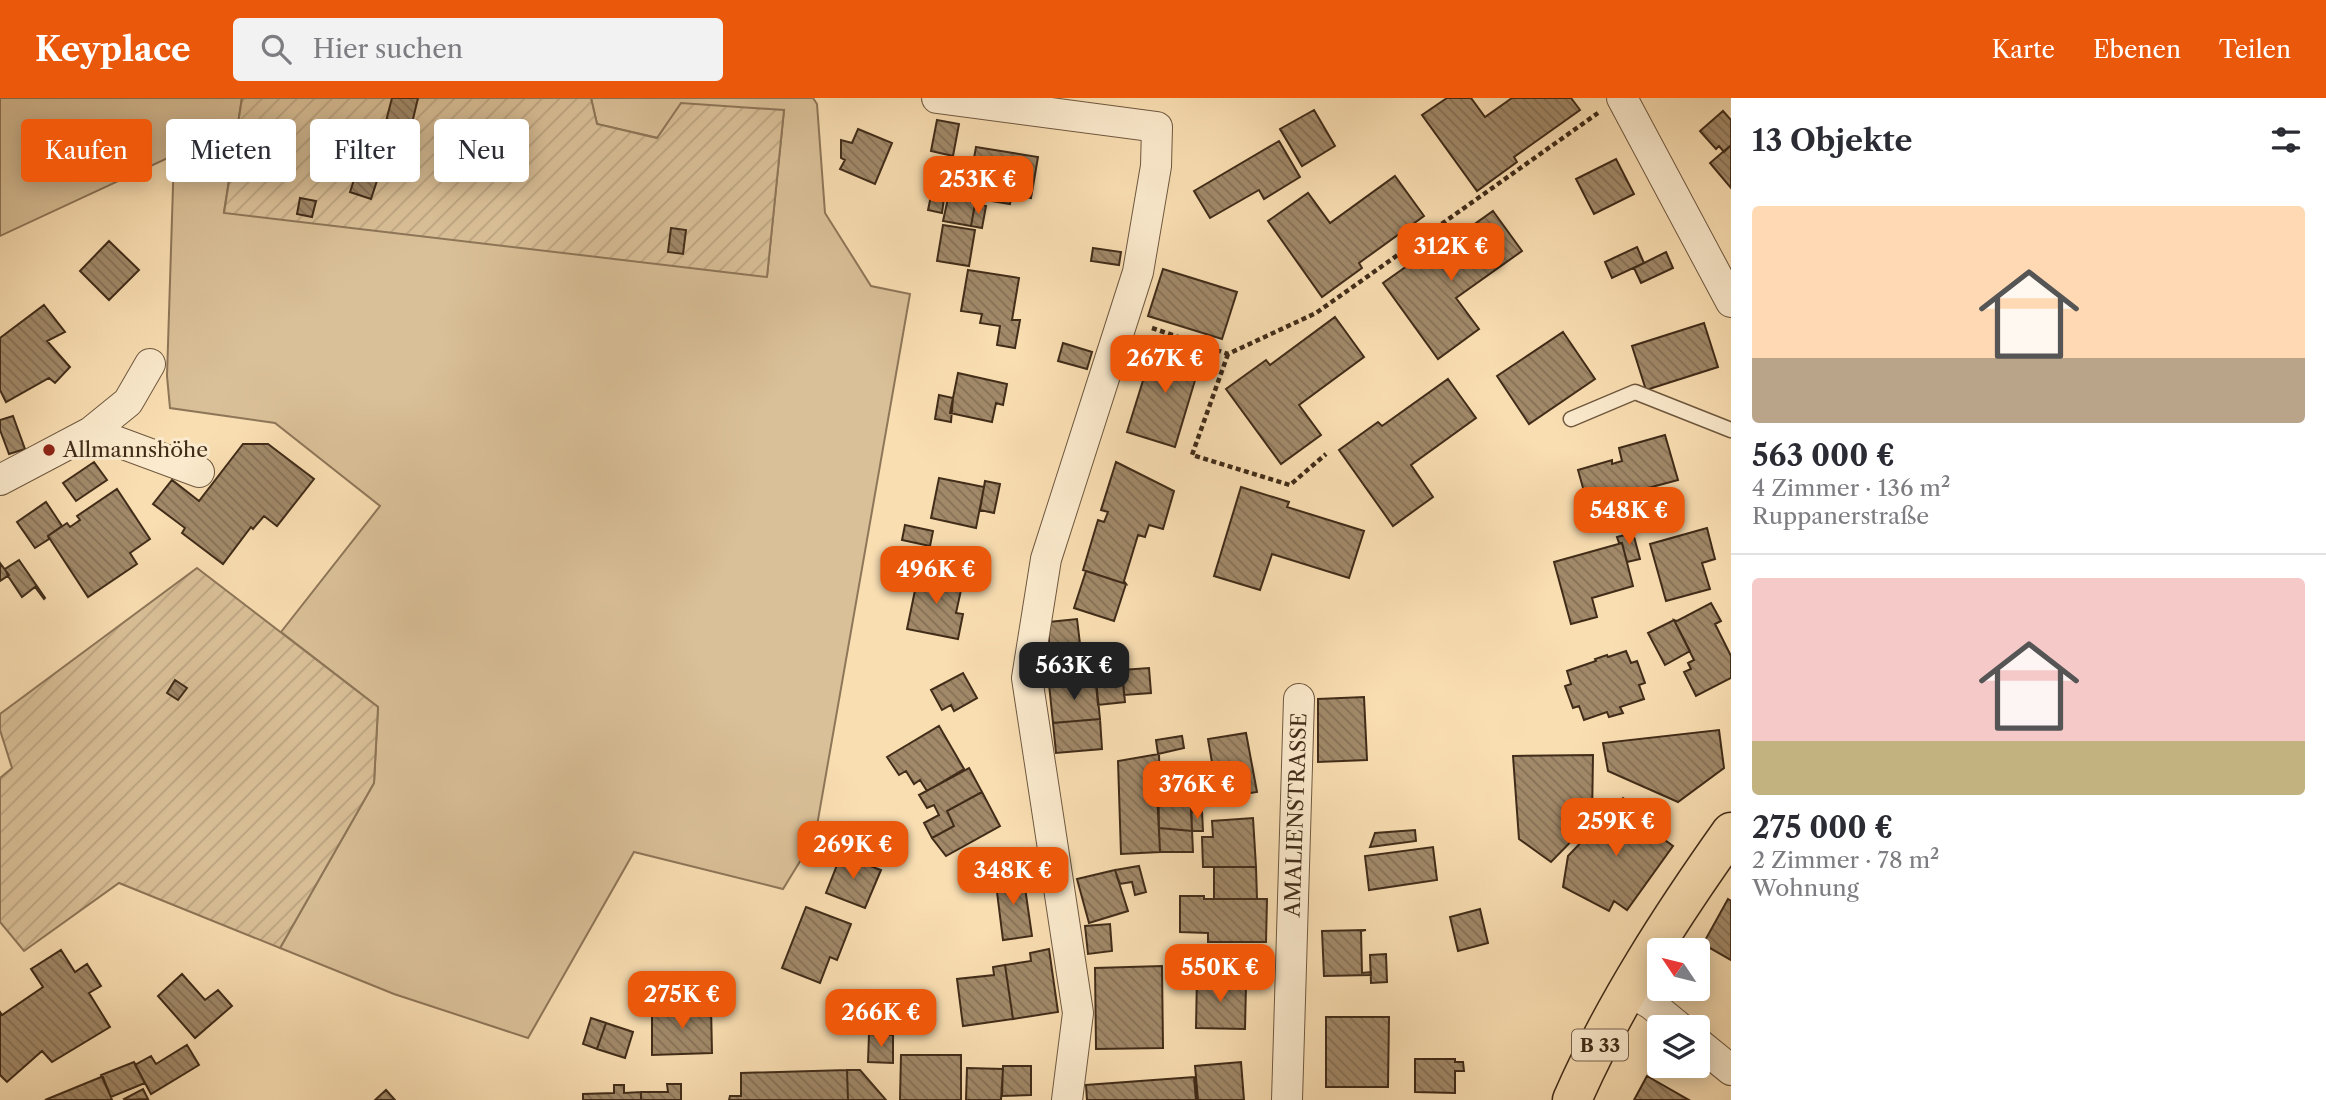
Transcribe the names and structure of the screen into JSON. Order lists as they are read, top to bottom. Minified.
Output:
{"streets":{"main road":["B 33"],"street":["AMALIENSTRASSE"]},"places":["Allmannshöhe"],"north":"top left","page":{"header":"Keyplace","search":"Hier suchen","nav":["Karte","Ebenen","Teilen"],"heading":"13 Objekte","chip":["Kaufen","Mieten","Filter","Neu"],"price":["253K €","312K €","267K €","548K €","496K €","563K €","376K €","259K €","269K €","348K €","550K €","275K €","266K €"],"list":[{"name":"563 000 €","note":"4 Zimmer · 136 m² · Ruppanerstraße"},{"name":"275 000 €","note":"2 Zimmer · 78 m² · Wohnung"}]}}
